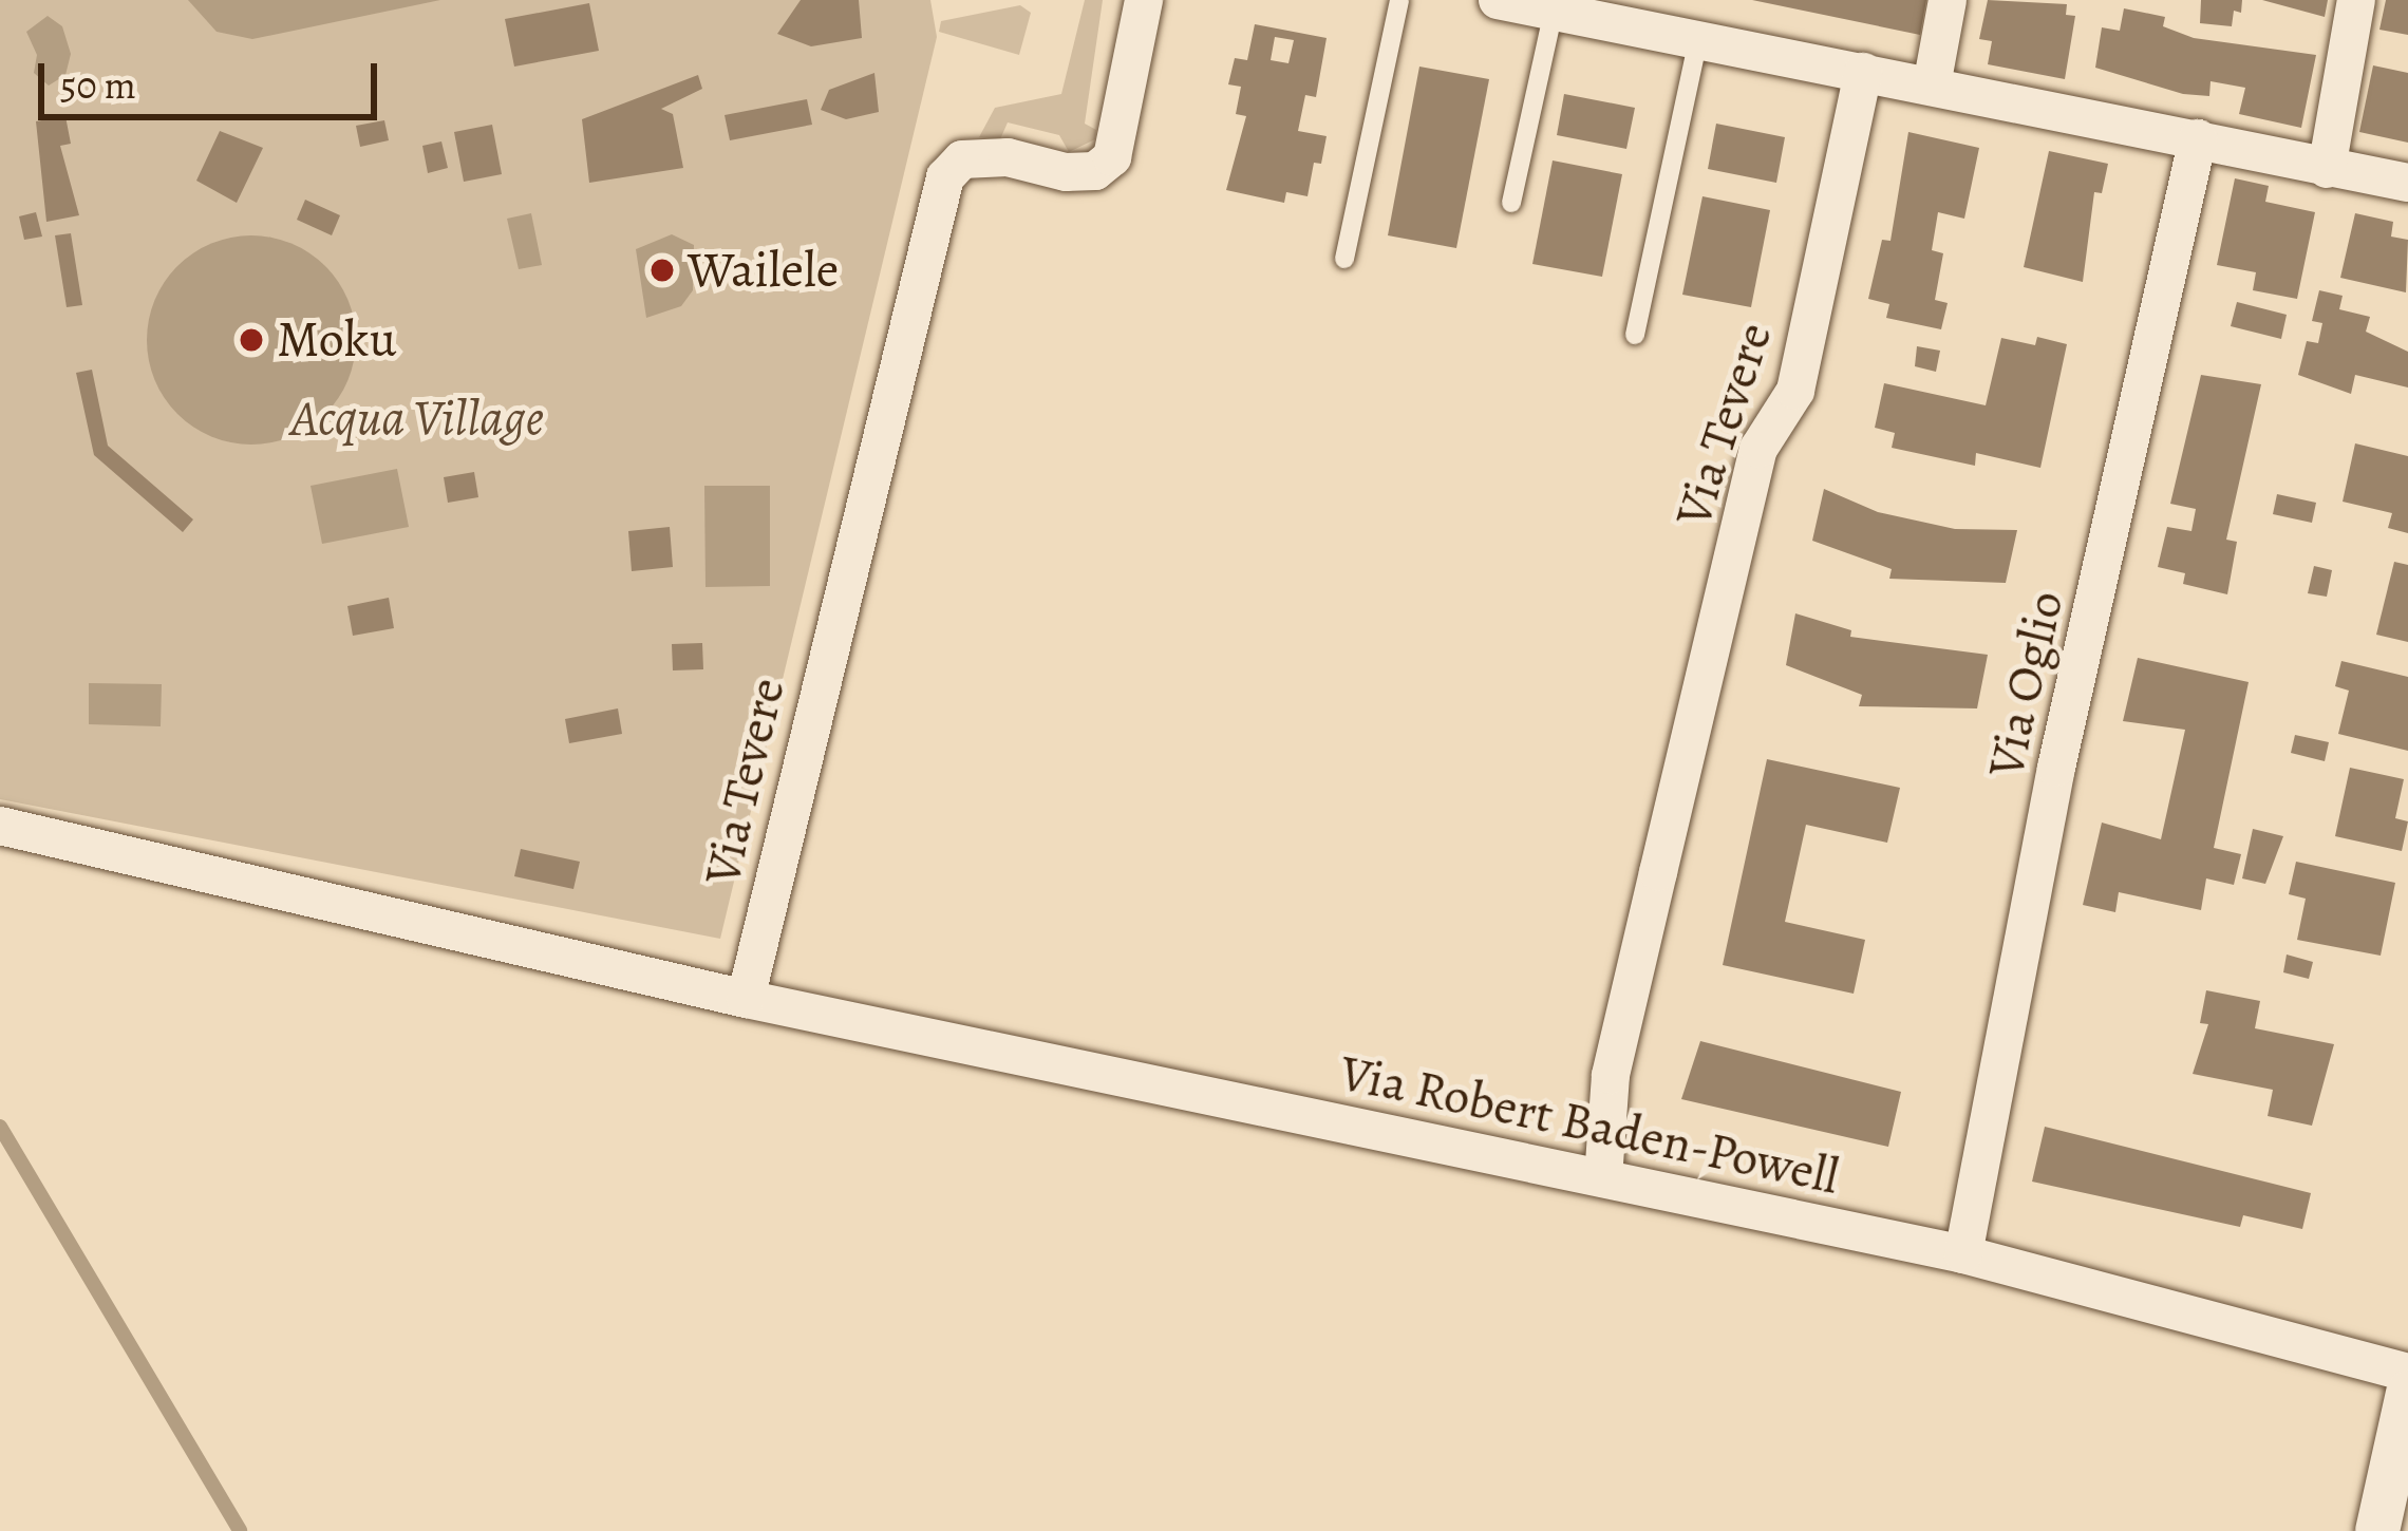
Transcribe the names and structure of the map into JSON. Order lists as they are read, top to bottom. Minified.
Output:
{"streets":{"street":["Via Tevere","Via Oglio","Via Robert Baden-Powell"]},"crossings":[["Via Tevere","Via Robert Baden-Powell"],["Via Oglio","Via Robert Baden-Powell"]],"parks":["Acqua Village"],"places":["Wailele","Moku"],"scale_bar":"50 m"}
